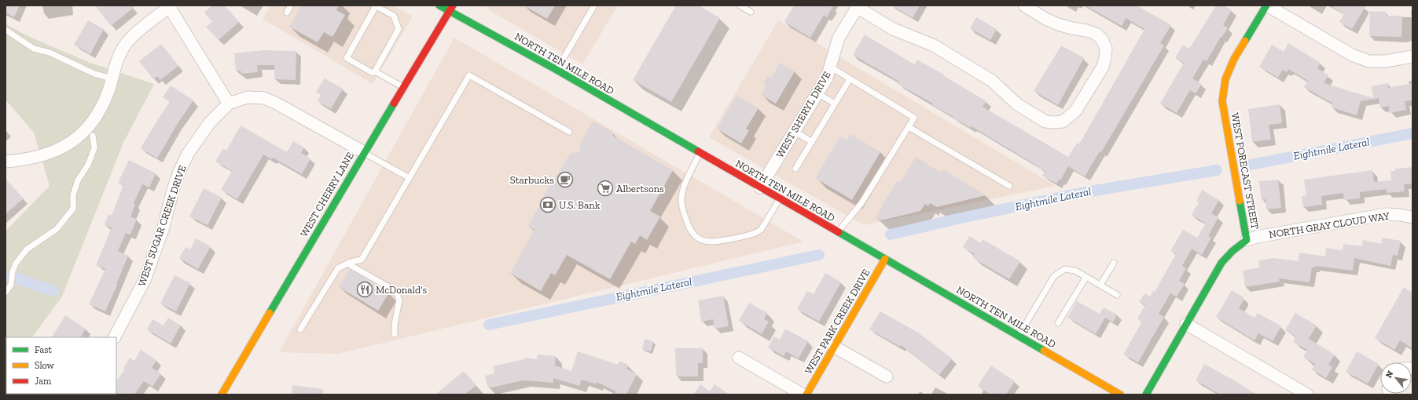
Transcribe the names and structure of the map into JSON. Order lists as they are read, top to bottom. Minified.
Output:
{"streets":{"main road":["NORTH TEN MILE ROAD","WEST FORECAST STREET","WEST CHERRY LANE","WEST PARK CREEK DRIVE"],"street":["WEST SHERYL DRIVE","NORTH GRAY CLOUD WAY","WEST SUGAR CREEK DRIVE"]},"crossings":[["NORTH TEN MILE ROAD","WEST SHERYL DRIVE"],["NORTH TEN MILE ROAD","WEST CHERRY LANE"],["NORTH TEN MILE ROAD","WEST PARK CREEK DRIVE"],["WEST FORECAST STREET","NORTH GRAY CLOUD WAY"],["WEST CHERRY LANE","WEST SUGAR CREEK DRIVE"]],"water":["Eightmile Lateral"],"places":{"cafe":["Starbucks"],"supermarket":["Albertsons"],"bank":["U.S. Bank"],"restaurant":["McDonald's"]},"legend":["Fast","Slow","Jam"],"north":"top left"}
